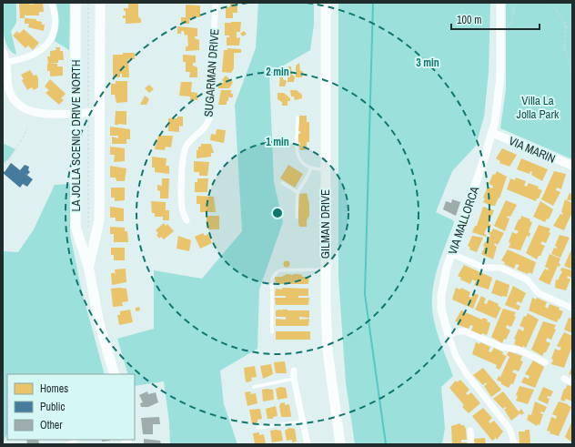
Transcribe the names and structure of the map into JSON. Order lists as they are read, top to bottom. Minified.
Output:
{"streets":{"main road":["LA JOLLA SCENIC DRIVE NORTH","GILMAN DRIVE"],"street":["SUGARMAN DRIVE","VIA MARIN","VIA MALLORCA"]},"crossings":[["VIA MARIN","VIA MALLORCA"]],"parks":["Villa La Jolla Park"],"legend":["Homes","Public","Other"],"scale_bar":"100 m","rings":["3 min","2 min","1 min"]}
